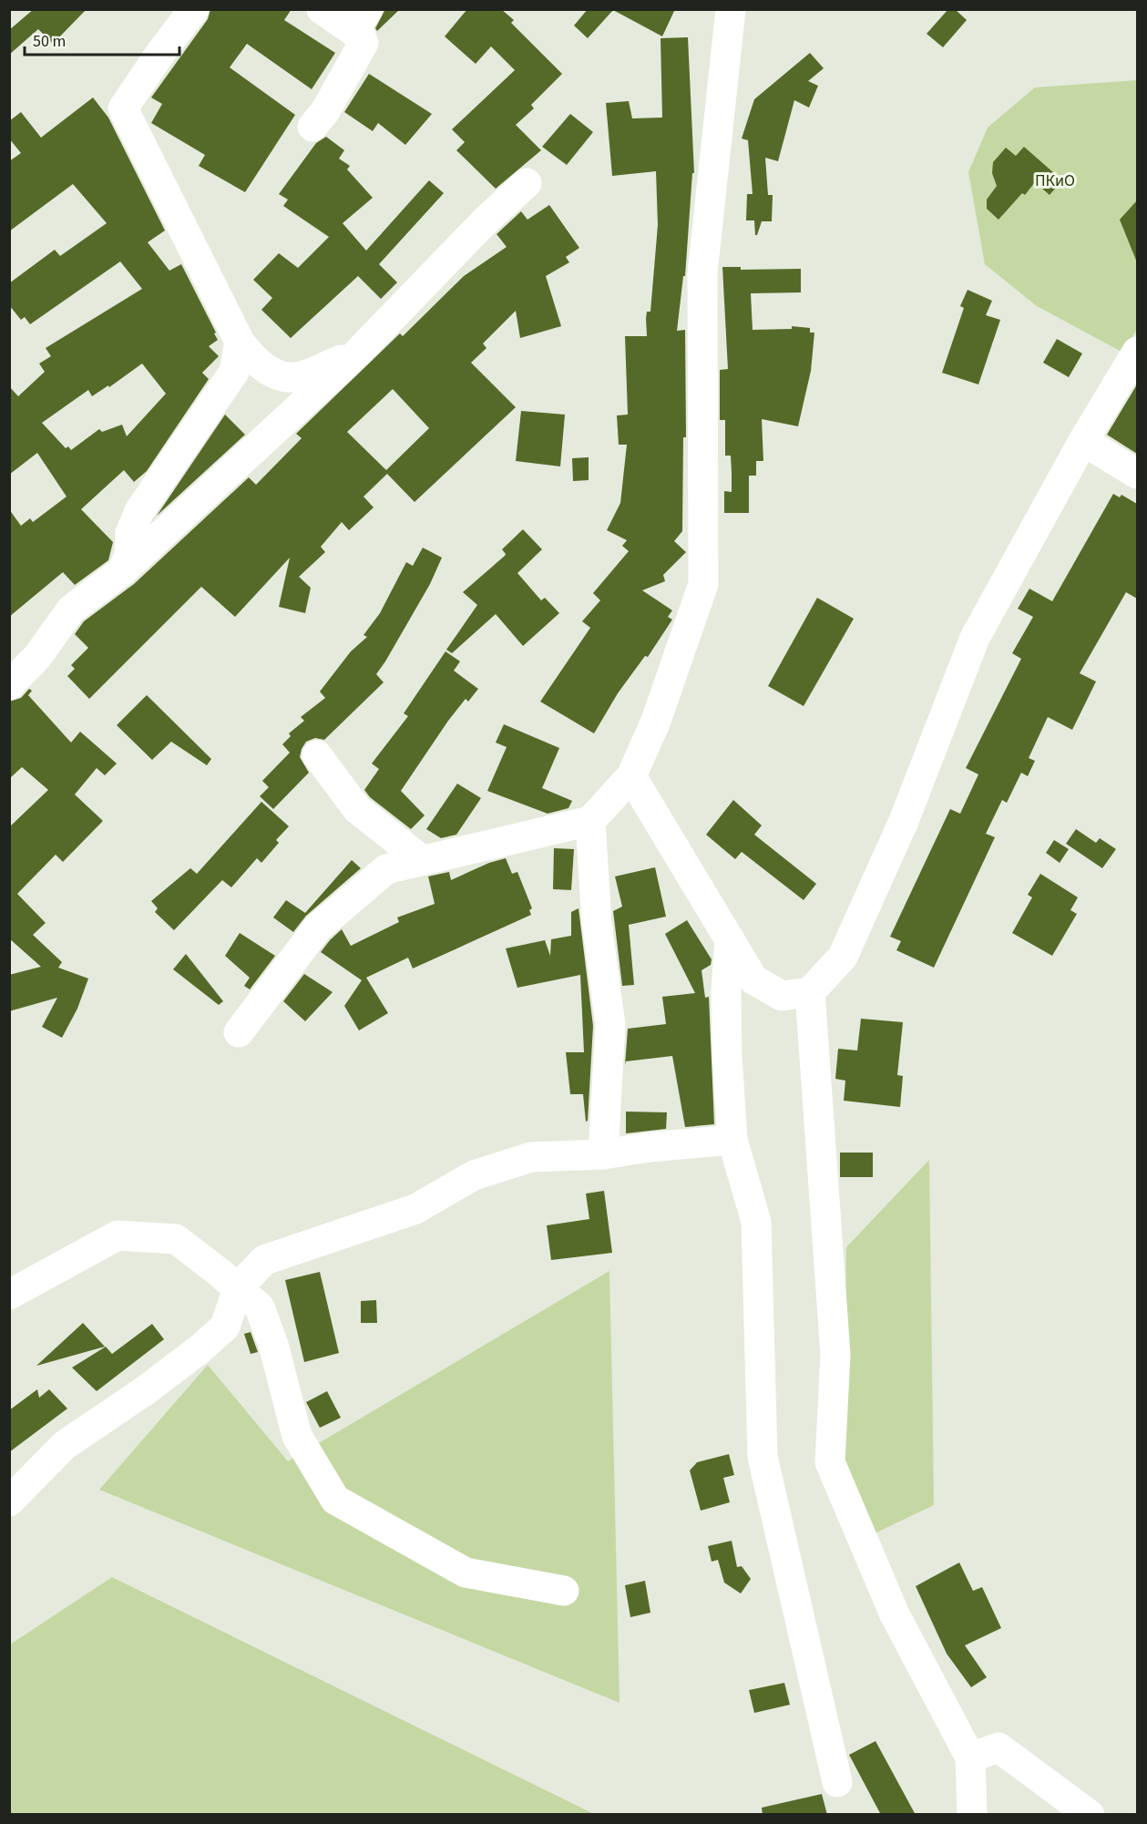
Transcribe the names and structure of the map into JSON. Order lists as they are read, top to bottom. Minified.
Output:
{"parks":["ПКиО"],"scale_bar":"50 m"}
